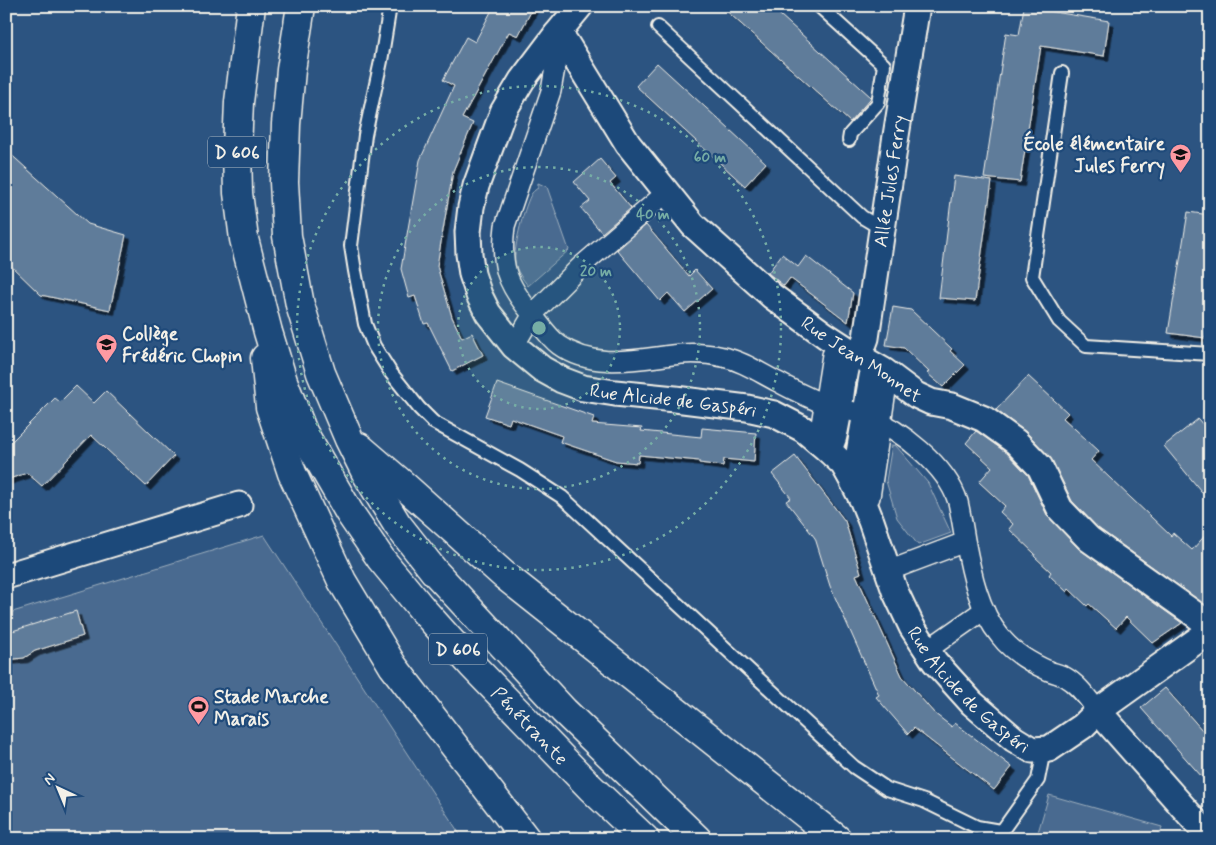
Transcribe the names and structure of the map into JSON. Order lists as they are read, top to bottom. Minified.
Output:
{"streets":{"main road":["D 606","Pénétrante"],"street":["Allée Jules Ferry","Rue Jean Monnet","Rue Alcide de Gaspéri"]},"crossings":[["D 606","Pénétrante"],["Allée Jules Ferry","Rue Jean Monnet"],["Rue Jean Monnet","Rue Alcide de Gaspéri"]],"places":{"school or university":["École élémentaire Jules Ferry","Collège Frédéric Chopin"],"sports":["Stade Marche Marais"]},"north":"top left","rings":["60 m","40 m","20 m"]}
